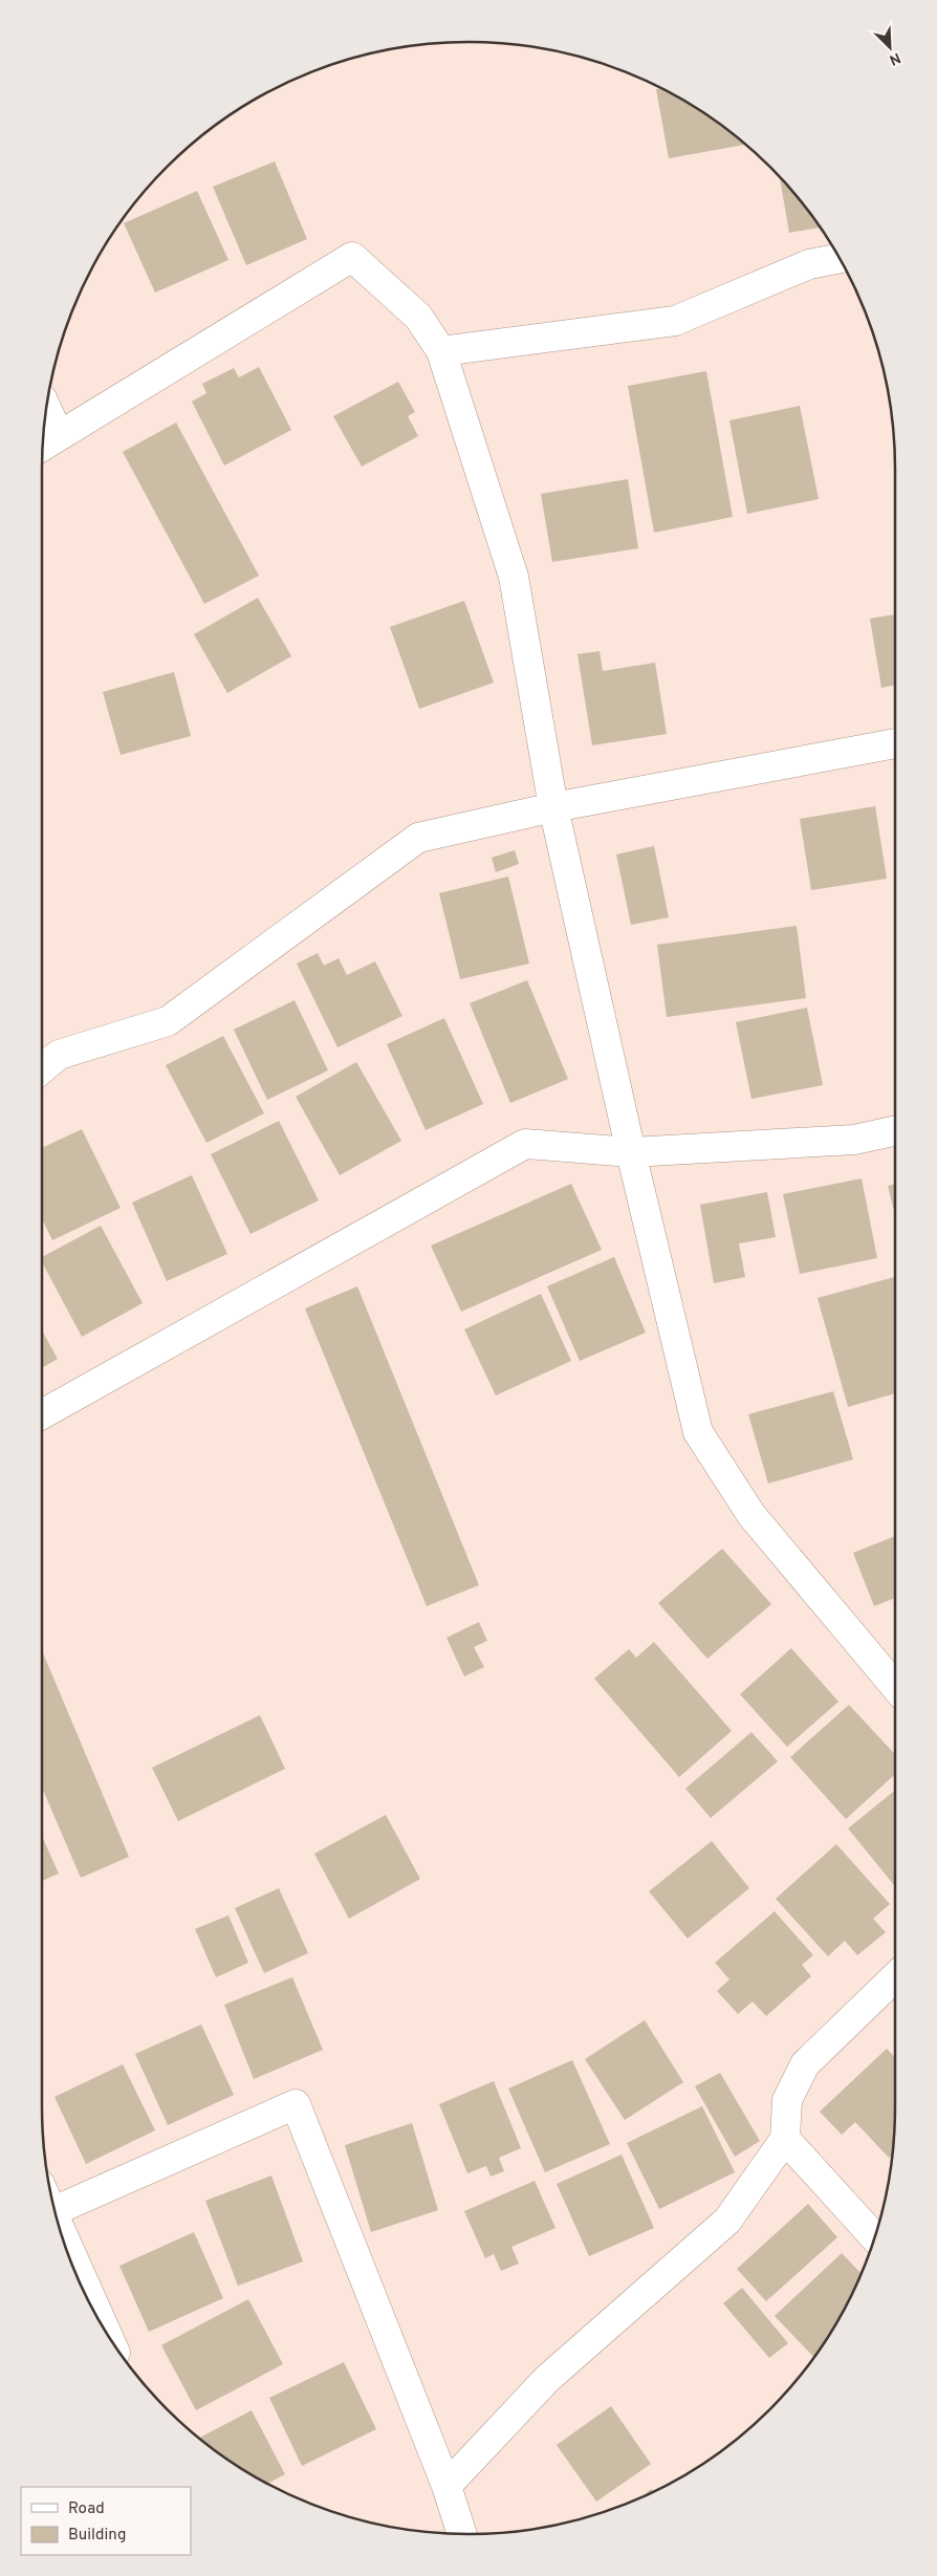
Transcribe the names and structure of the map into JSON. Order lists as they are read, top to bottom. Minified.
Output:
{"legend":["Road","Building"],"north":"bottom right"}
